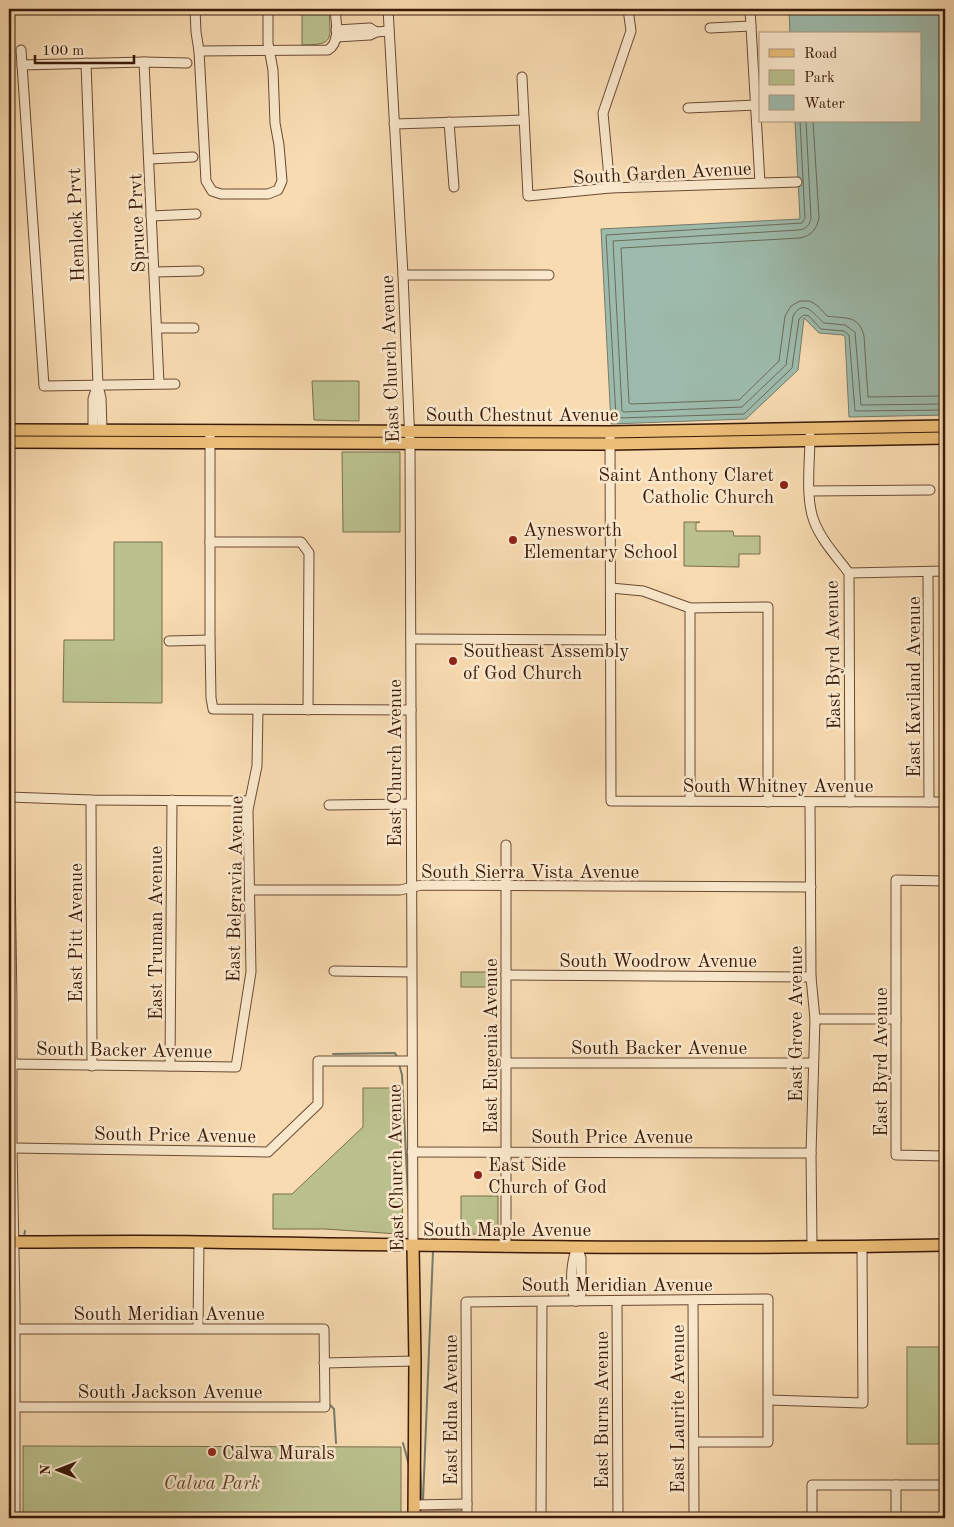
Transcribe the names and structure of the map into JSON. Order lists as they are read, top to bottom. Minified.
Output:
{"streets":{"main road":["East Church Avenue","South Chestnut Avenue","South Maple Avenue"],"street":["South Garden Avenue","Spruce Prvt","Hemlock Prvt","East Byrd Avenue","East Kaviland Avenue","South Whitney Avenue","South Sierra Vista Avenue","East Belgravia Avenue","East Pitt Avenue","East Truman Avenue","South Woodrow Avenue","East Grove Avenue","East Eugenia Avenue","South Backer Avenue","South Price Avenue","South Meridian Avenue","South Jackson Avenue","East Laurite Avenue","East Edna Avenue","East Burns Avenue"]},"crossings":[["Hemlock Prvt","South Chestnut Avenue"],["East Church Avenue","South Chestnut Avenue"],["East Church Avenue","South Sierra Vista Avenue"],["East Church Avenue","South Price Avenue"],["East Church Avenue","South Maple Avenue"],["South Chestnut Avenue","East Byrd Avenue"],["East Byrd Avenue","South Whitney Avenue"],["East Kaviland Avenue","South Whitney Avenue"],["South Whitney Avenue","East Grove Avenue"],["South Sierra Vista Avenue","East Belgravia Avenue"],["South Sierra Vista Avenue","East Grove Avenue"],["South Sierra Vista Avenue","East Eugenia Avenue"],["East Belgravia Avenue","South Backer Avenue"],["East Pitt Avenue","South Backer Avenue"],["East Truman Avenue","South Backer Avenue"],["South Woodrow Avenue","East Grove Avenue"],["South Woodrow Avenue","East Eugenia Avenue"],["East Grove Avenue","South Backer Avenue"],["East Grove Avenue","South Price Avenue"],["East Grove Avenue","South Maple Avenue"],["East Eugenia Avenue","South Backer Avenue"],["East Eugenia Avenue","South Price Avenue"],["East Eugenia Avenue","South Maple Avenue"],["South Meridian Avenue","South Jackson Avenue"],["South Meridian Avenue","East Laurite Avenue"],["South Meridian Avenue","East Edna Avenue"],["South Meridian Avenue","East Burns Avenue"]],"parks":["Calwa Park"],"places":["Saint Anthony Claret Catholic Church","Aynesworth Elementary School","Southeast Assembly of God Church","East Side Church of God","Calwa Murals"],"legend":["Road","Park","Water"],"scale_bar":"100 m","north":"left"}
